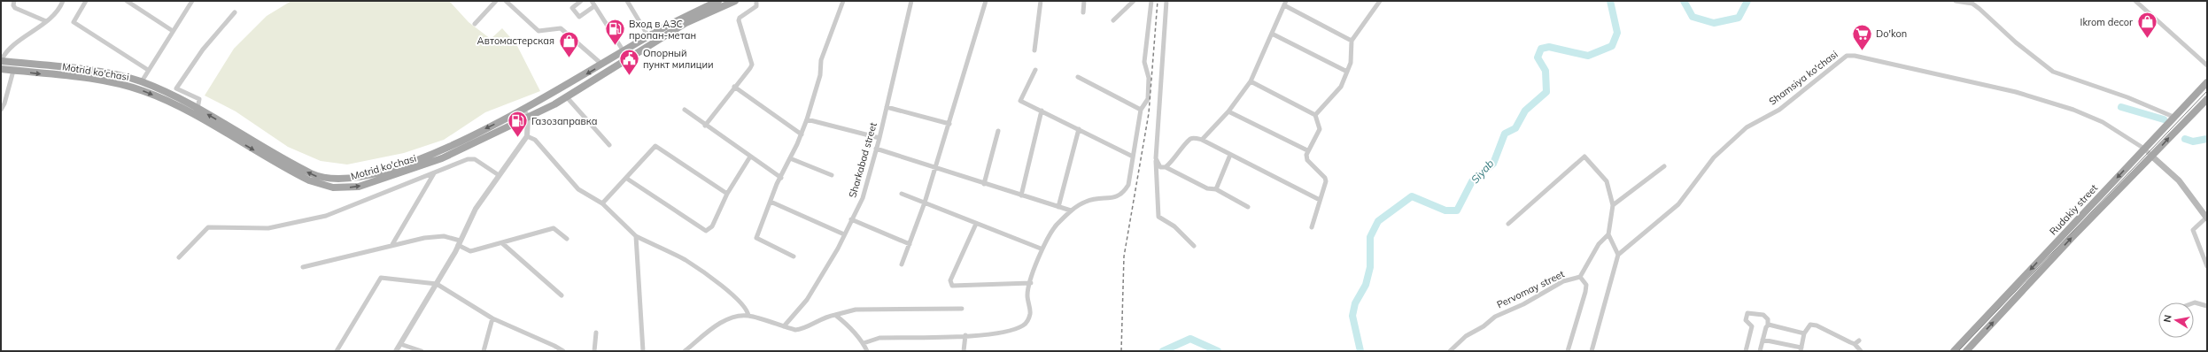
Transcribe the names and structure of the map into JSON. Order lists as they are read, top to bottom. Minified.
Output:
{"streets":{"main road":["Motrid ko'chasi","Rudakiy street"],"street":["Shamsiya ko'chasi","Sharkabad street","Pervomay street"]},"crossings":[["Shamsiya ko'chasi","Rudakiy street"]],"water":["Siyab"],"places":{"shop":["Ikrom decor","Автомастерская"],"fuel station":["Вход в АЗС пропан-метан","Газозаправка"],"supermarket":["Do'kon"],"public building":["Опорный пункт милиции"]},"north":"left"}
